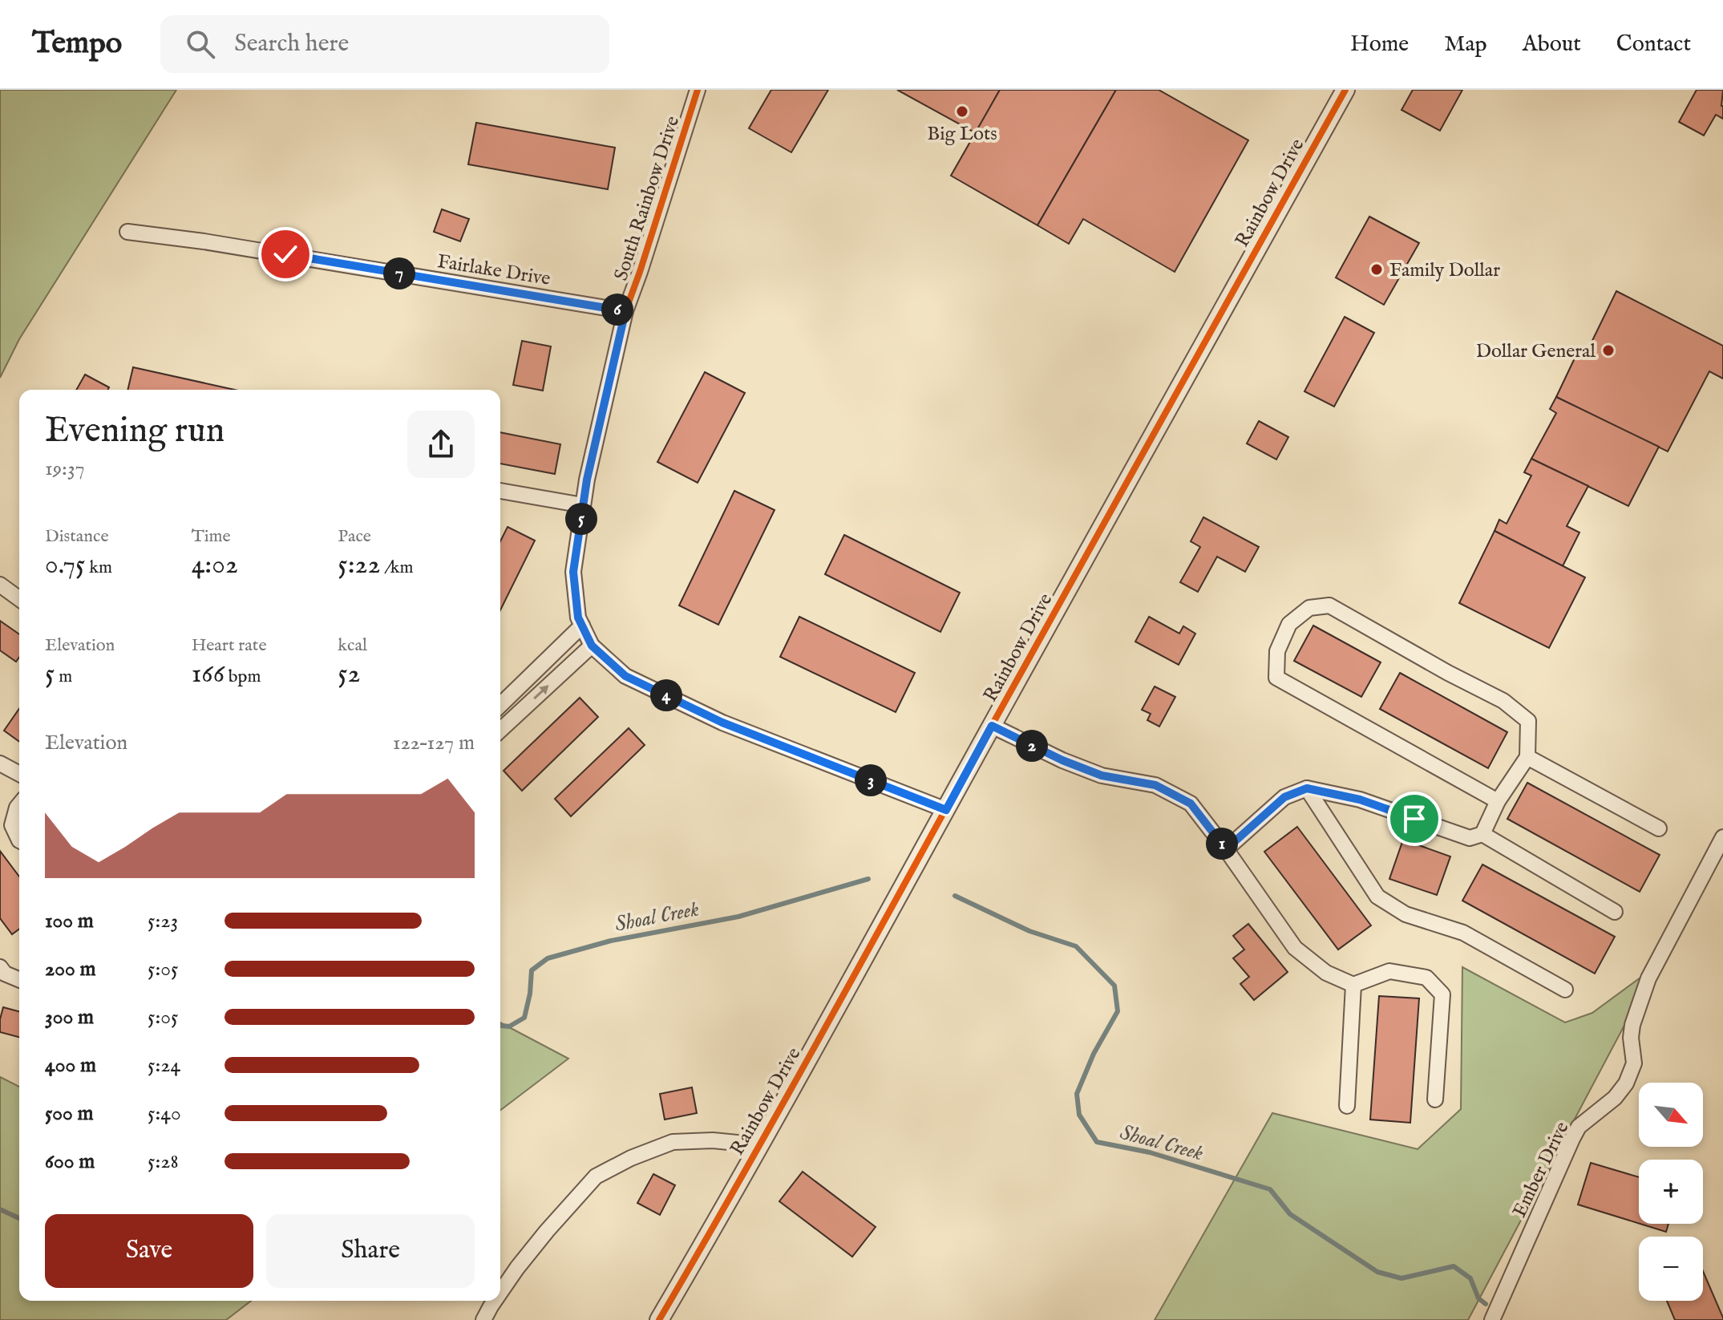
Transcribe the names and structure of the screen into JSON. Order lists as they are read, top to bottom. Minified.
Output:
{"streets":{"street":["Rainbow Drive","South Rainbow Drive","Fairlake Drive","Ember Drive"]},"crossings":[["Rainbow Drive","South Rainbow Drive"],["South Rainbow Drive","Fairlake Drive"]],"water":["Shoal Creek"],"places":["Big Lots","Family Dollar","Dollar General"],"north":"bottom right","page":{"header":"Tempo","search":"Search here","nav":["Home","Map","About","Contact"],"pins":["7","6","5","4","2","3","1"],"heading":["Evening run","19:37"],"stats":[["Distance","0.75 km"],["Time","4:02"],["Pace","5:22 /km"],["Elevation","5 m"],["Heart rate","166 bpm"],["kcal","52"]],"chart":["Elevation","122–127 m"],"list":[{"name":"100 m","note":"5:23"},{"name":"200 m","note":"5:05"},{"name":"300 m","note":"5:05"},{"name":"400 m","note":"5:24"},{"name":"500 m","note":"5:40"},{"name":"600 m","note":"5:28"}],"map_buttons":["+","−"],"buttons":["Save","Share"]}}
